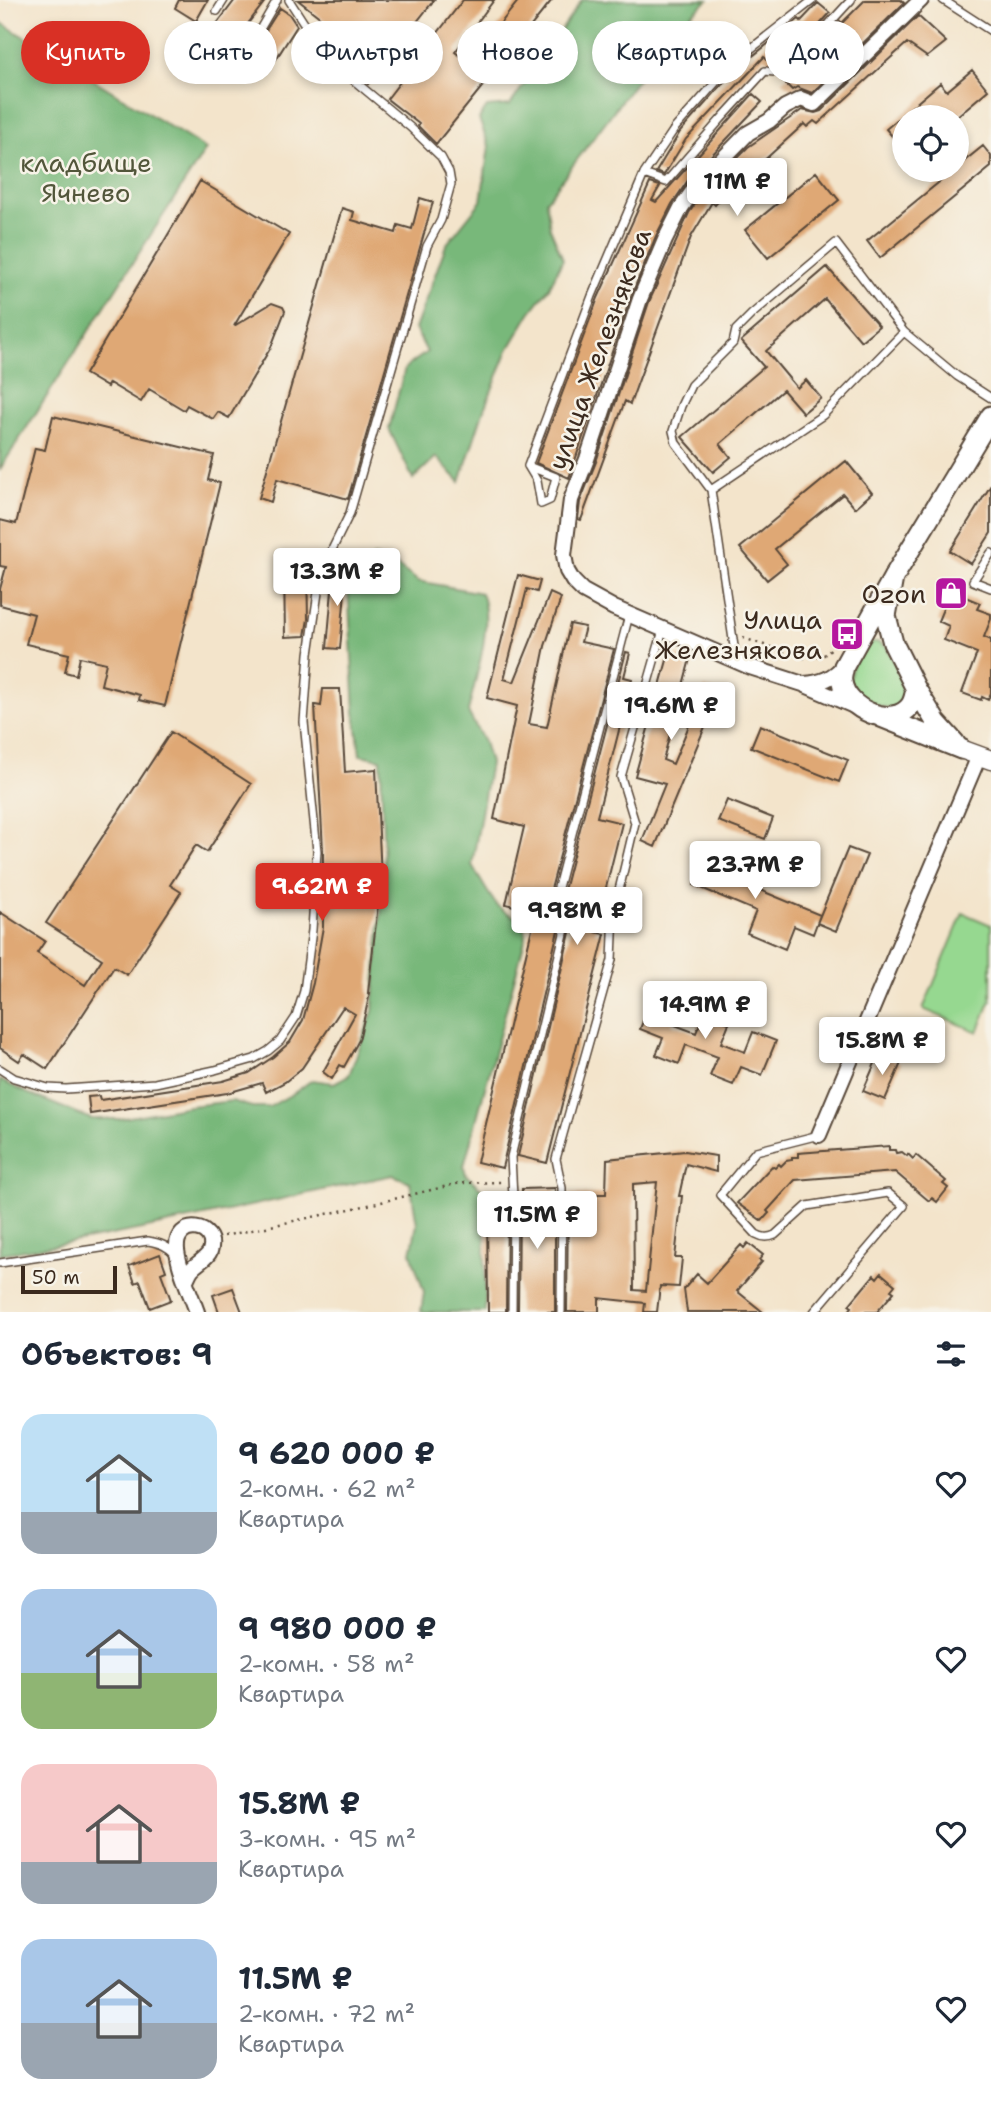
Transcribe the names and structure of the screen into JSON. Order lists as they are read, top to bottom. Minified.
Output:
{"streets":{"street":["улица Железнякова"]},"parks":["кладбище Ячнево"],"places":{"shop":["Ozon"],"bus stop":["Улица Железнякова"]},"scale_bar":"50 m","page":{"chip":["Купить","Снять","Фильтры","Новое","Квартира","Дом"],"price":["11M ₽","13.3M ₽","19.6M ₽","23.7M ₽","9.62M ₽","9.98M ₽","14.9M ₽","15.8M ₽","11.5M ₽"],"scale":"50 m","heading":"Объектов: 9","list":[{"name":"9 620 000 ₽","note":"2-комн. · 62 m² · Квартира"},{"name":"9 980 000 ₽","note":"2-комн. · 58 m² · Квартира"},{"name":"15.8M ₽","note":"3-комн. · 95 m² · Квартира"},{"name":"11.5M ₽","note":"2-комн. · 72 m² · Квартира"}]}}
